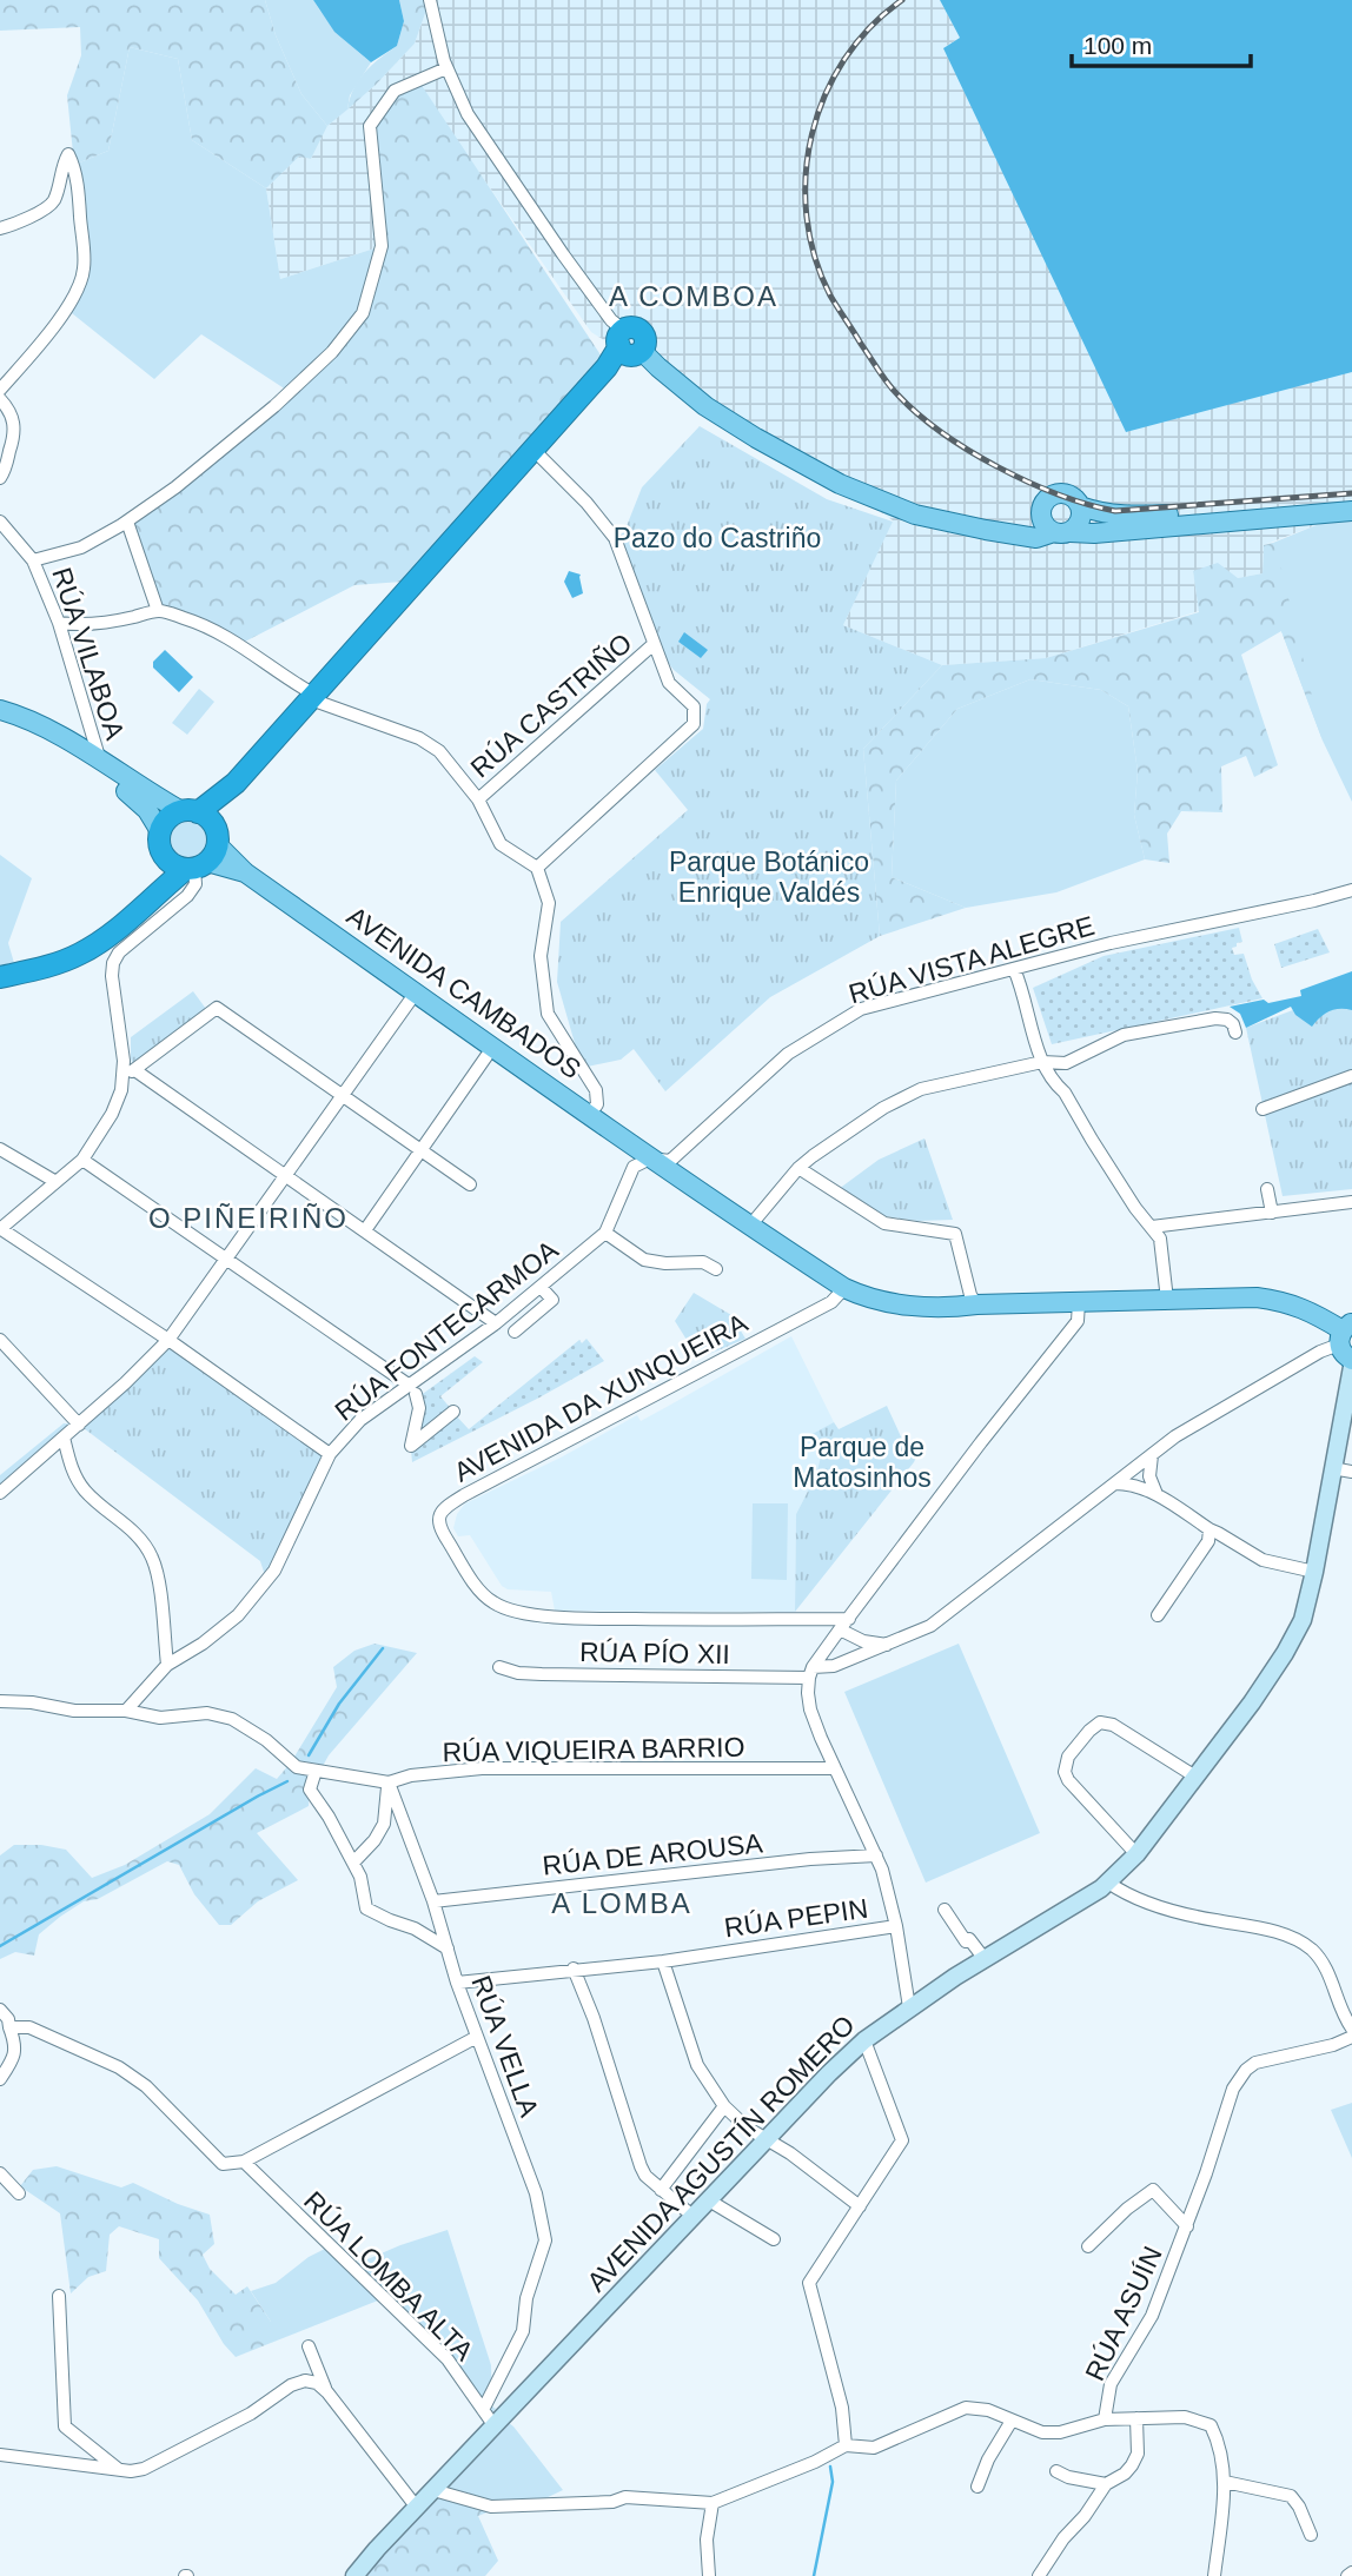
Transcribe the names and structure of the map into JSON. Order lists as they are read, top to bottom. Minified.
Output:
{"streets":{"main road":["AVENIDA CAMBADOS"],"street":["RÚA VILABOA","RÚA CASTRIÑO","RÚA VISTA ALEGRE","RÚA FONTECARMOA","AVENIDA DA XUNQUEIRA","RÚA PÍO XII","RÚA VIQUEIRA BARRIO","RÚA DE AROUSA","RÚA PEPIN","RÚA VELLA","AVENIDA AGUSTÍN ROMERO","RÚA LOMBA ALTA","RÚA ASUÍN"]},"crossings":[["RÚA VILABOA","AVENIDA CAMBADOS"],["RÚA VISTA ALEGRE","AVENIDA CAMBADOS"],["RÚA VISTA ALEGRE","RÚA FONTECARMOA"],["AVENIDA CAMBADOS","RÚA FONTECARMOA"],["AVENIDA CAMBADOS","AVENIDA DA XUNQUEIRA"],["AVENIDA CAMBADOS","RÚA PÍO XII"],["RÚA FONTECARMOA","RÚA VIQUEIRA BARRIO"],["RÚA VIQUEIRA BARRIO","RÚA VELLA"],["RÚA DE AROUSA","RÚA VELLA"],["RÚA PEPIN","RÚA VELLA"],["RÚA VELLA","RÚA LOMBA ALTA"],["AVENIDA AGUSTÍN ROMERO","RÚA LOMBA ALTA"]],"districts":["A COMBOA","O PIÑEIRIÑO","A LOMBA"],"parks":["Pazo do Castriño","Parque Botánico Enrique Valdés","Parque de Matosinhos"],"scale_bar":"100 m"}
